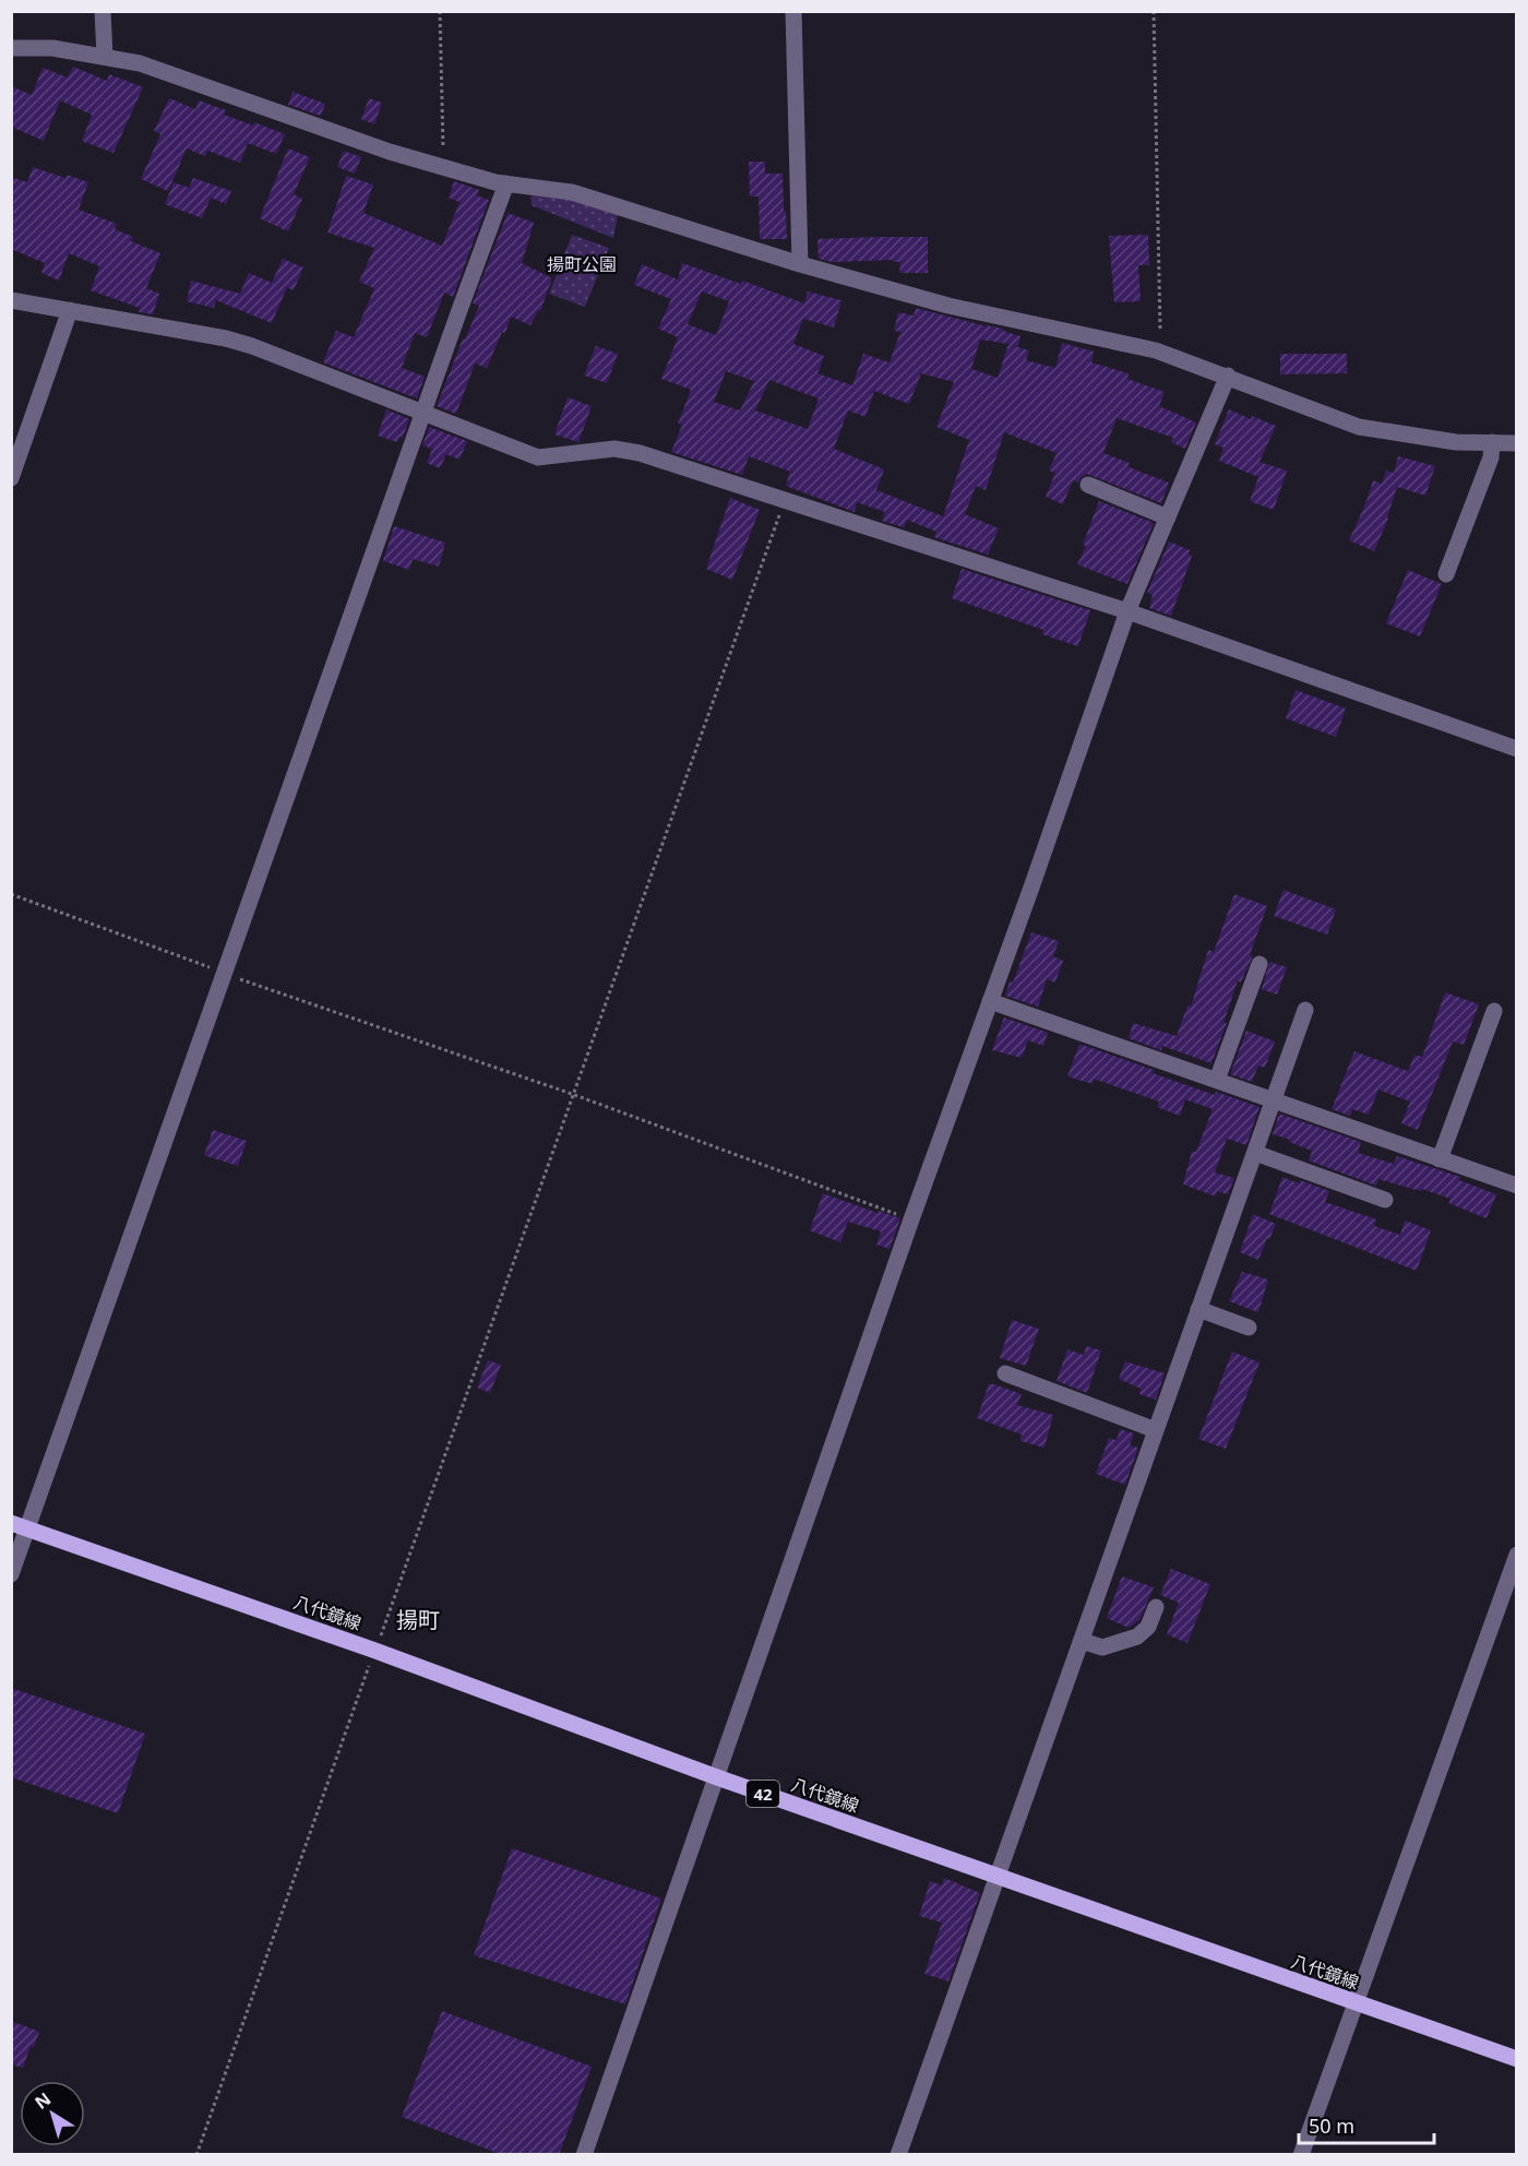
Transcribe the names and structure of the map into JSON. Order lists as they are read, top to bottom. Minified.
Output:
{"streets":{"main road":["八代鏡線","42"]},"districts":["揚町"],"parks":["揚町公園"],"scale_bar":"50 m","north":"top left"}
